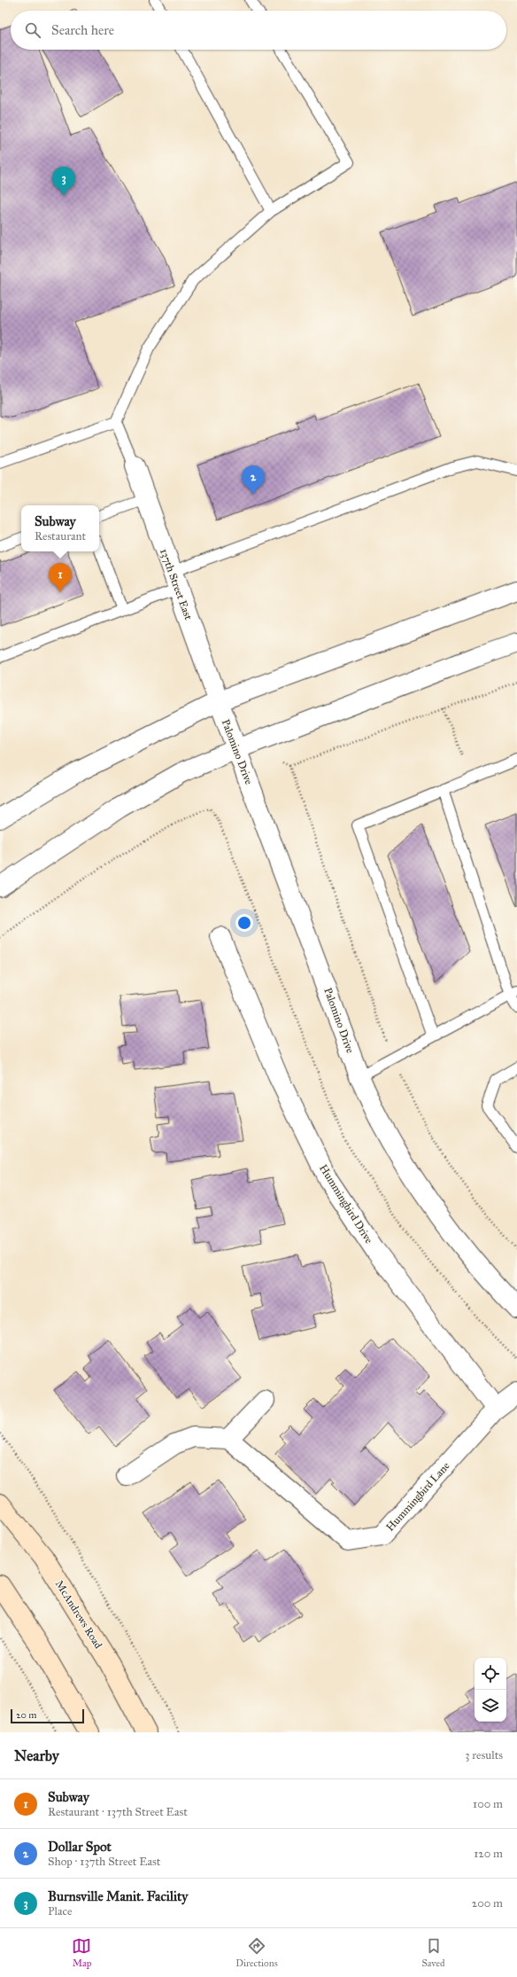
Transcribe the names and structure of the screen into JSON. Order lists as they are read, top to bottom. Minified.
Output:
{"streets":{"main road":["McAndrews Road"],"street":["137th Street East","Palomino Drive","Hummingbird Drive","Hummingbird Lane"]},"crossings":[["137th Street East","Palomino Drive"],["Hummingbird Drive","Hummingbird Lane"]],"scale_bar":"20 m","page":{"search":"Search here","pins":["3","2","1"],"popup":["Subway","Restaurant"],"scale":"20 m","heading":["Nearby","3 results"],"list":[{"mark":"1","name":"Subway","note":"Restaurant · 137th Street East","value":"100 m"},{"mark":"2","name":"Dollar Spot","note":"Shop · 137th Street East","value":"120 m"},{"mark":"3","name":"Burnsville Manit. Facility","note":"Place","value":"200 m"}],"nav":["Map","Directions","Saved"]}}
